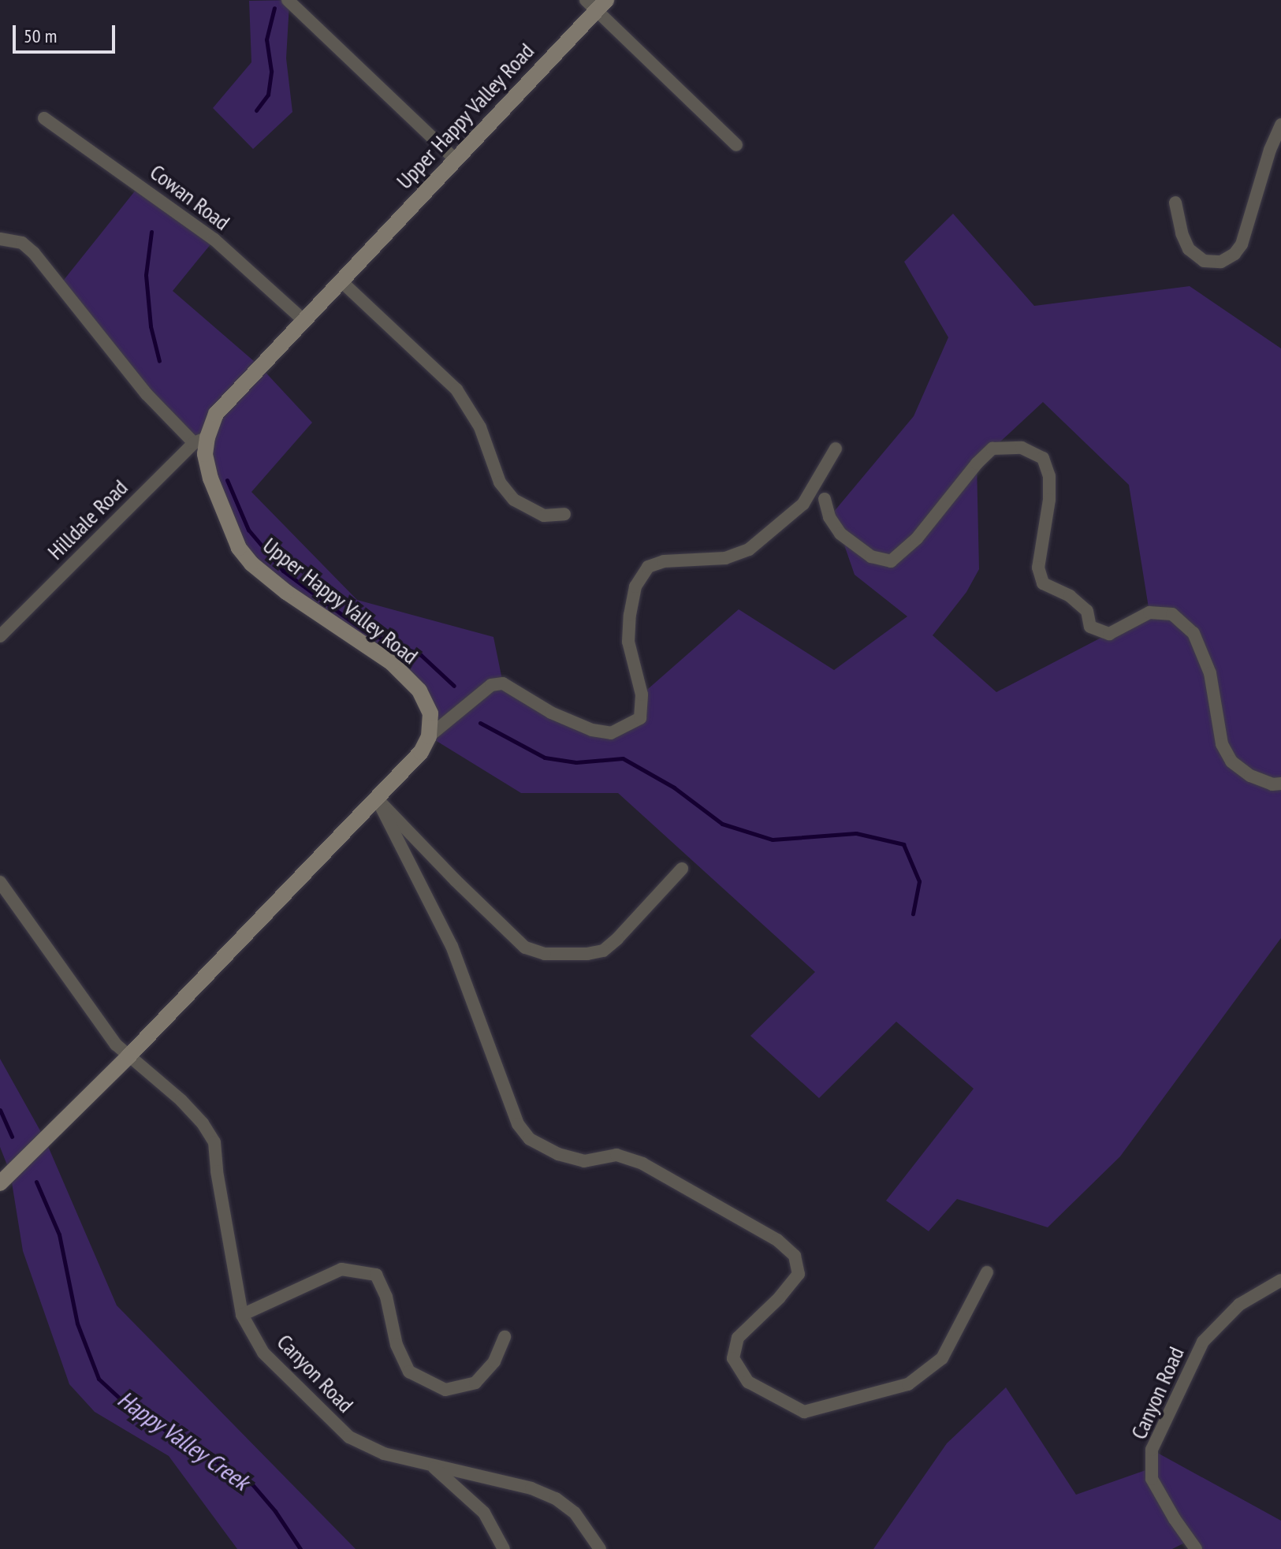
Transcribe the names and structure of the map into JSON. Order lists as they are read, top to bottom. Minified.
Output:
{"streets":{"street":["Upper Happy Valley Road","Cowan Road","Hilldale Road","Canyon Road"]},"crossings":[["Upper Happy Valley Road","Cowan Road"],["Upper Happy Valley Road","Hilldale Road"]],"water":["Happy Valley Creek"],"scale_bar":"50 m"}
